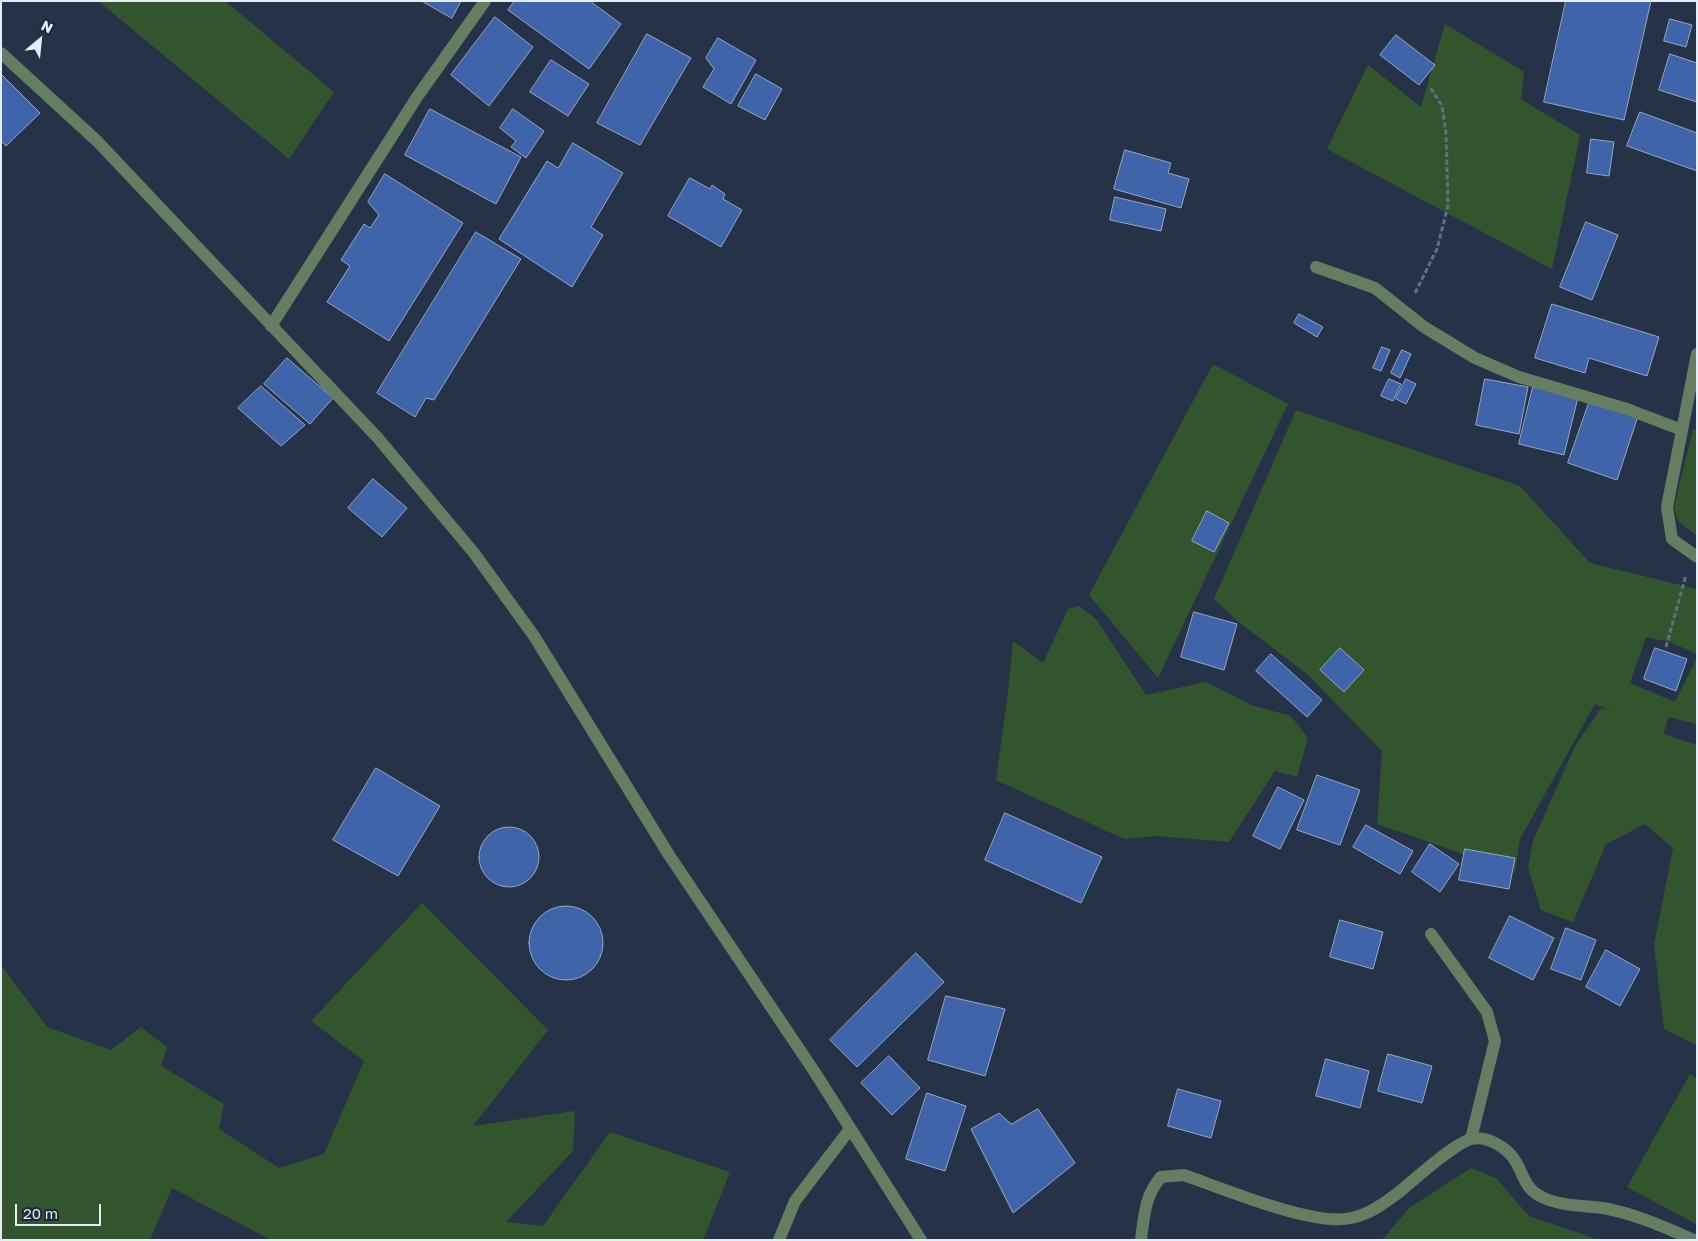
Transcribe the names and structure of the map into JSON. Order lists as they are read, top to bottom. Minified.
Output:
{"scale_bar":"20 m","north":"top right"}
